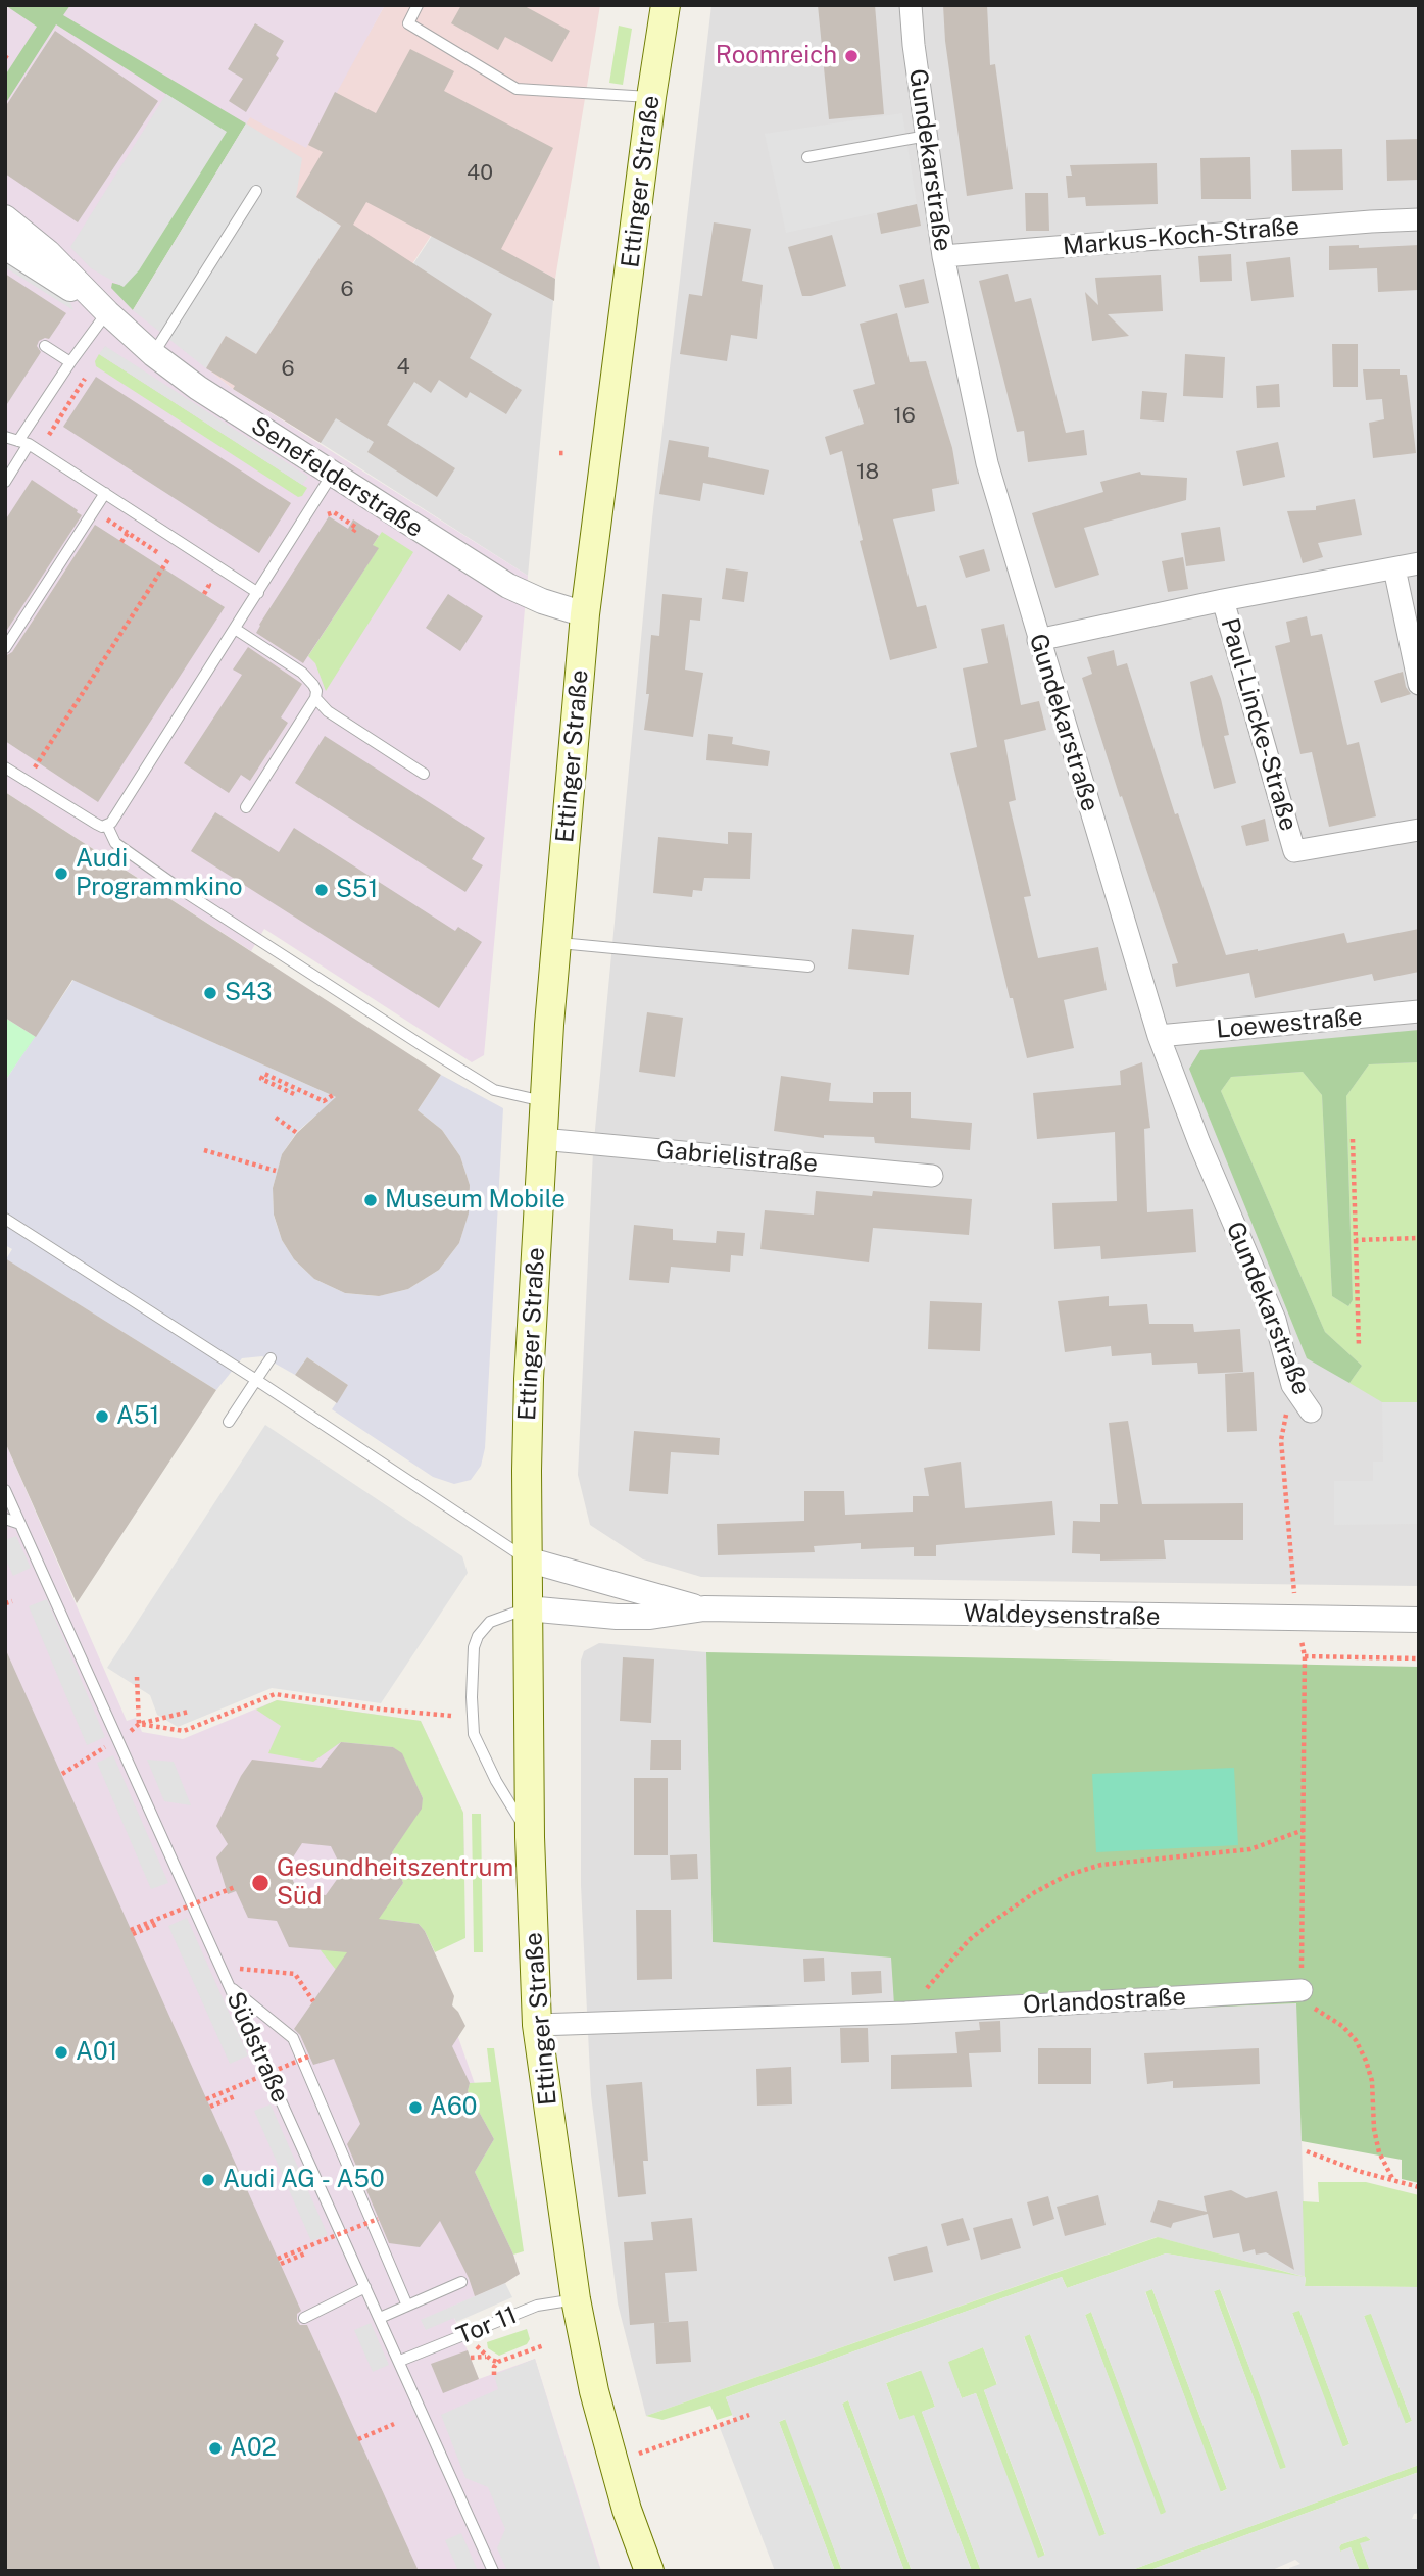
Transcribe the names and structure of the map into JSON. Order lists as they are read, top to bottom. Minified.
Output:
{"streets":{"main road":["Ettinger Straße"],"street":["Gundekarstraße","Markus-Koch-Straße","Senefelderstraße","Paul-Lincke-Straße","Loewestraße","Gabrielistraße","Waldeysenstraße","Orlandostraße"],"lane":["Südstraße","Tor 11"]},"crossings":[["Gundekarstraße","Markus-Koch-Straße"],["Gundekarstraße","Paul-Lincke-Straße"],["Gundekarstraße","Loewestraße"],["Ettinger Straße","Senefelderstraße"],["Ettinger Straße","Gabrielistraße"],["Ettinger Straße","Waldeysenstraße"],["Ettinger Straße","Orlandostraße"],["Ettinger Straße","Tor 11"],["Südstraße","Tor 11"]],"places":["Roomreich","Audi Programmkino","S51","S43","Museum Mobile","A51","Gesundheitszentrum Süd","A01","A60","Audi AG - A50","A02"],"house_numbers":["40","6","4","6","16","18"]}
